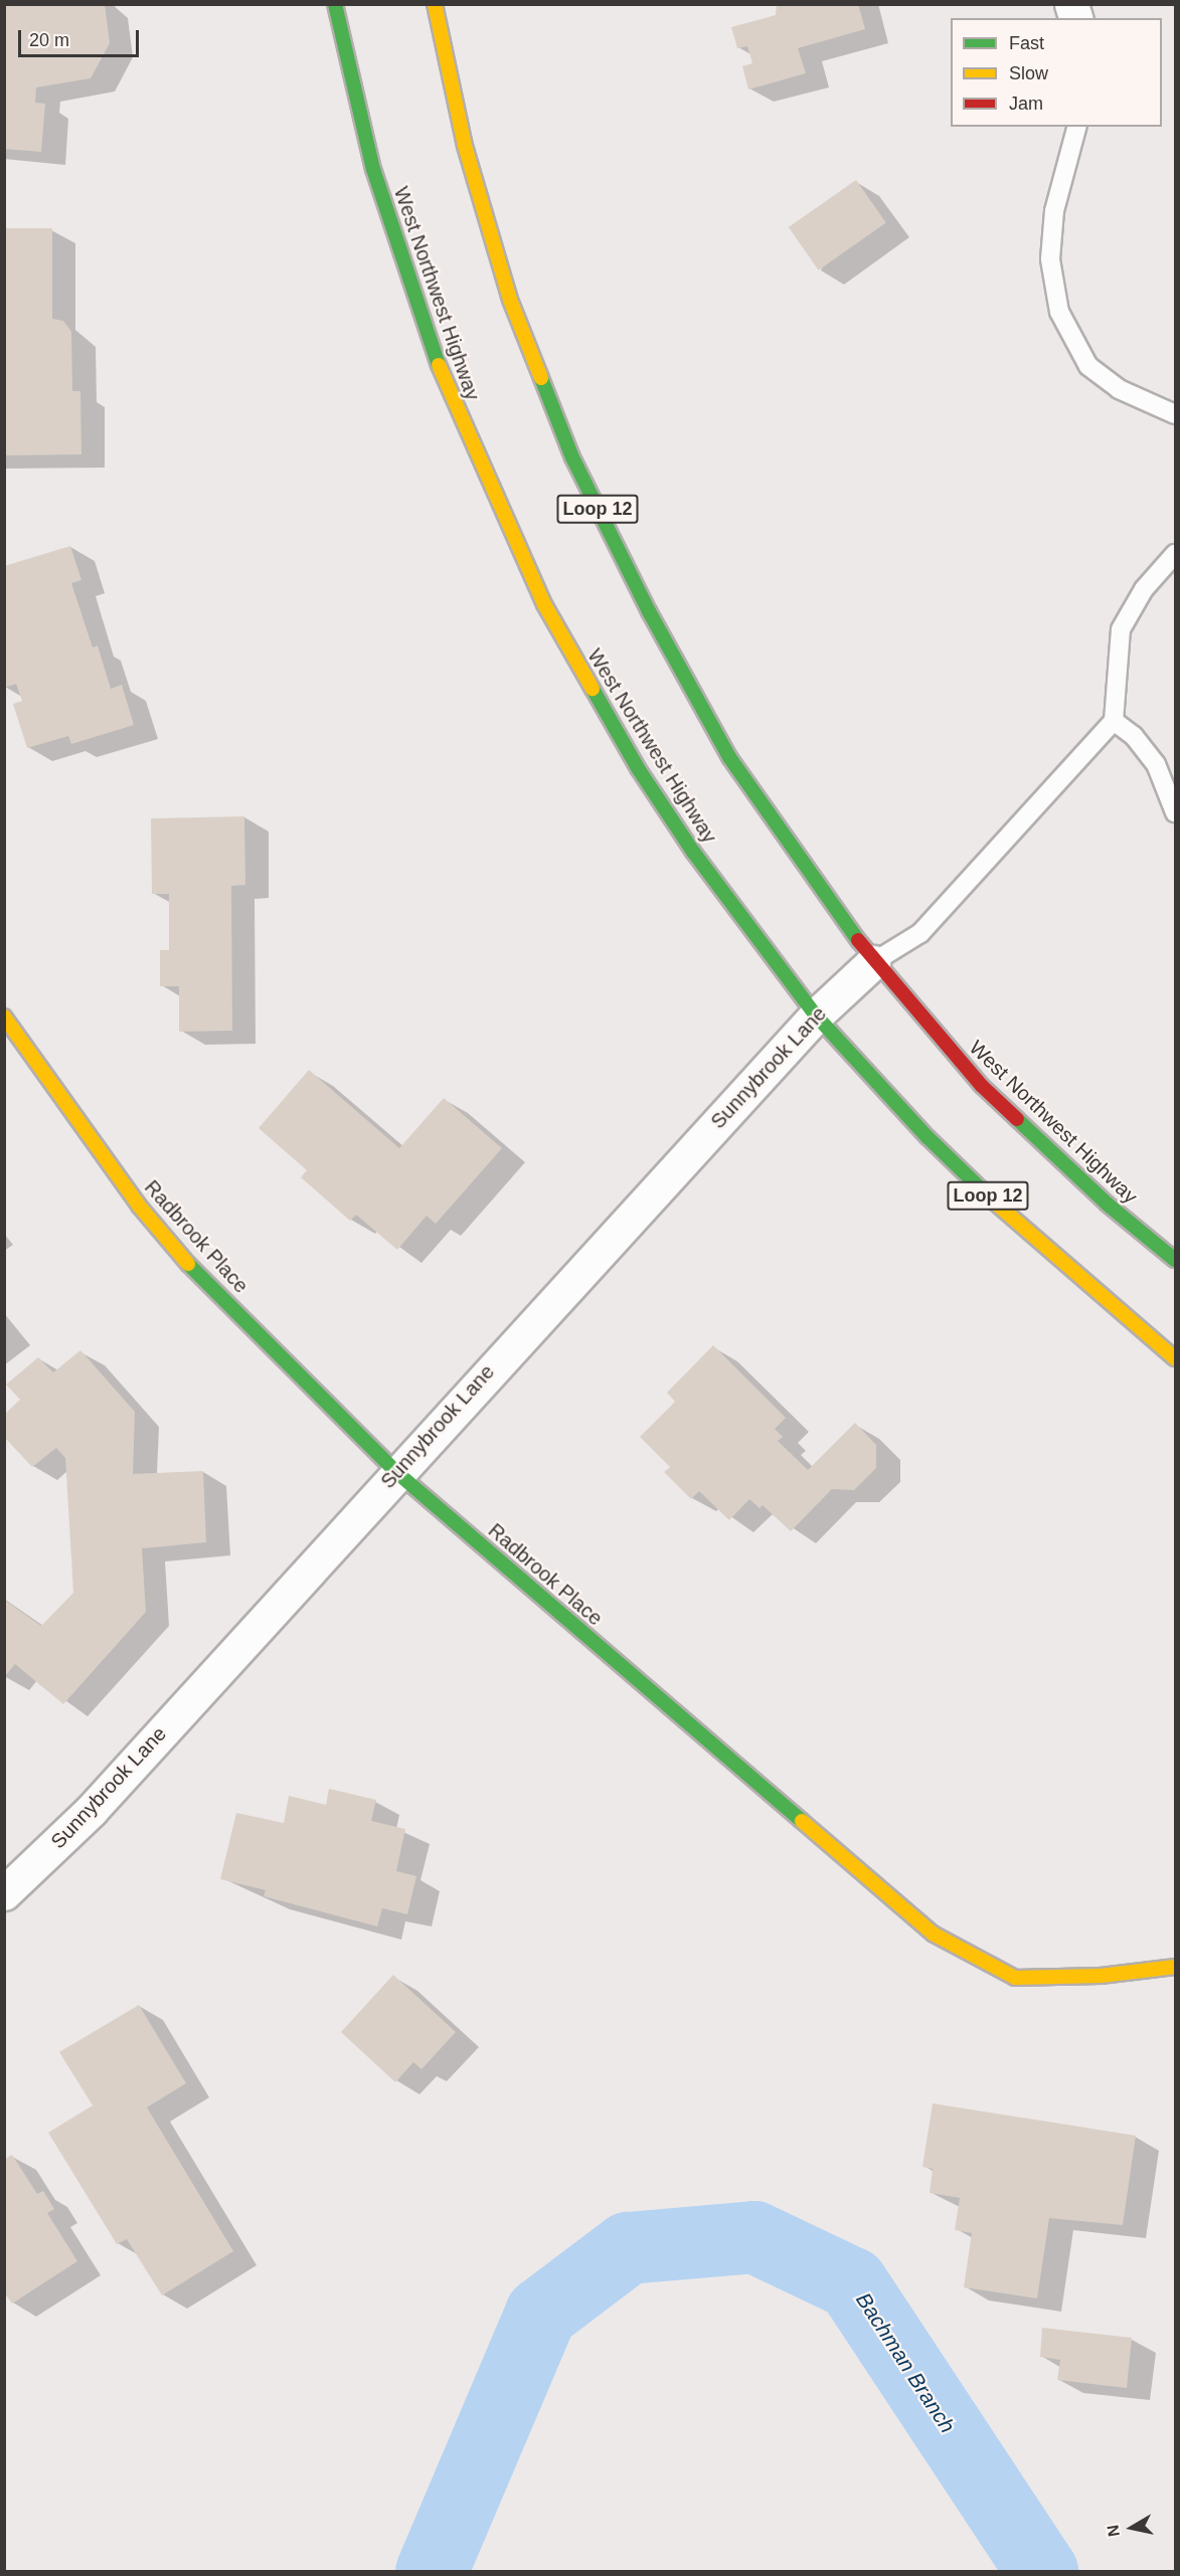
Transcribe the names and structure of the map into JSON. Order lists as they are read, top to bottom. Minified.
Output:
{"streets":{"main road":["West Northwest Highway","Loop 12","Radbrook Place"],"street":["Sunnybrook Lane"]},"crossings":[["West Northwest Highway","Sunnybrook Lane"],["Sunnybrook Lane","Radbrook Place"]],"water":["Bachman Branch"],"legend":["Fast","Slow","Jam"],"scale_bar":"20 m","north":"left"}
